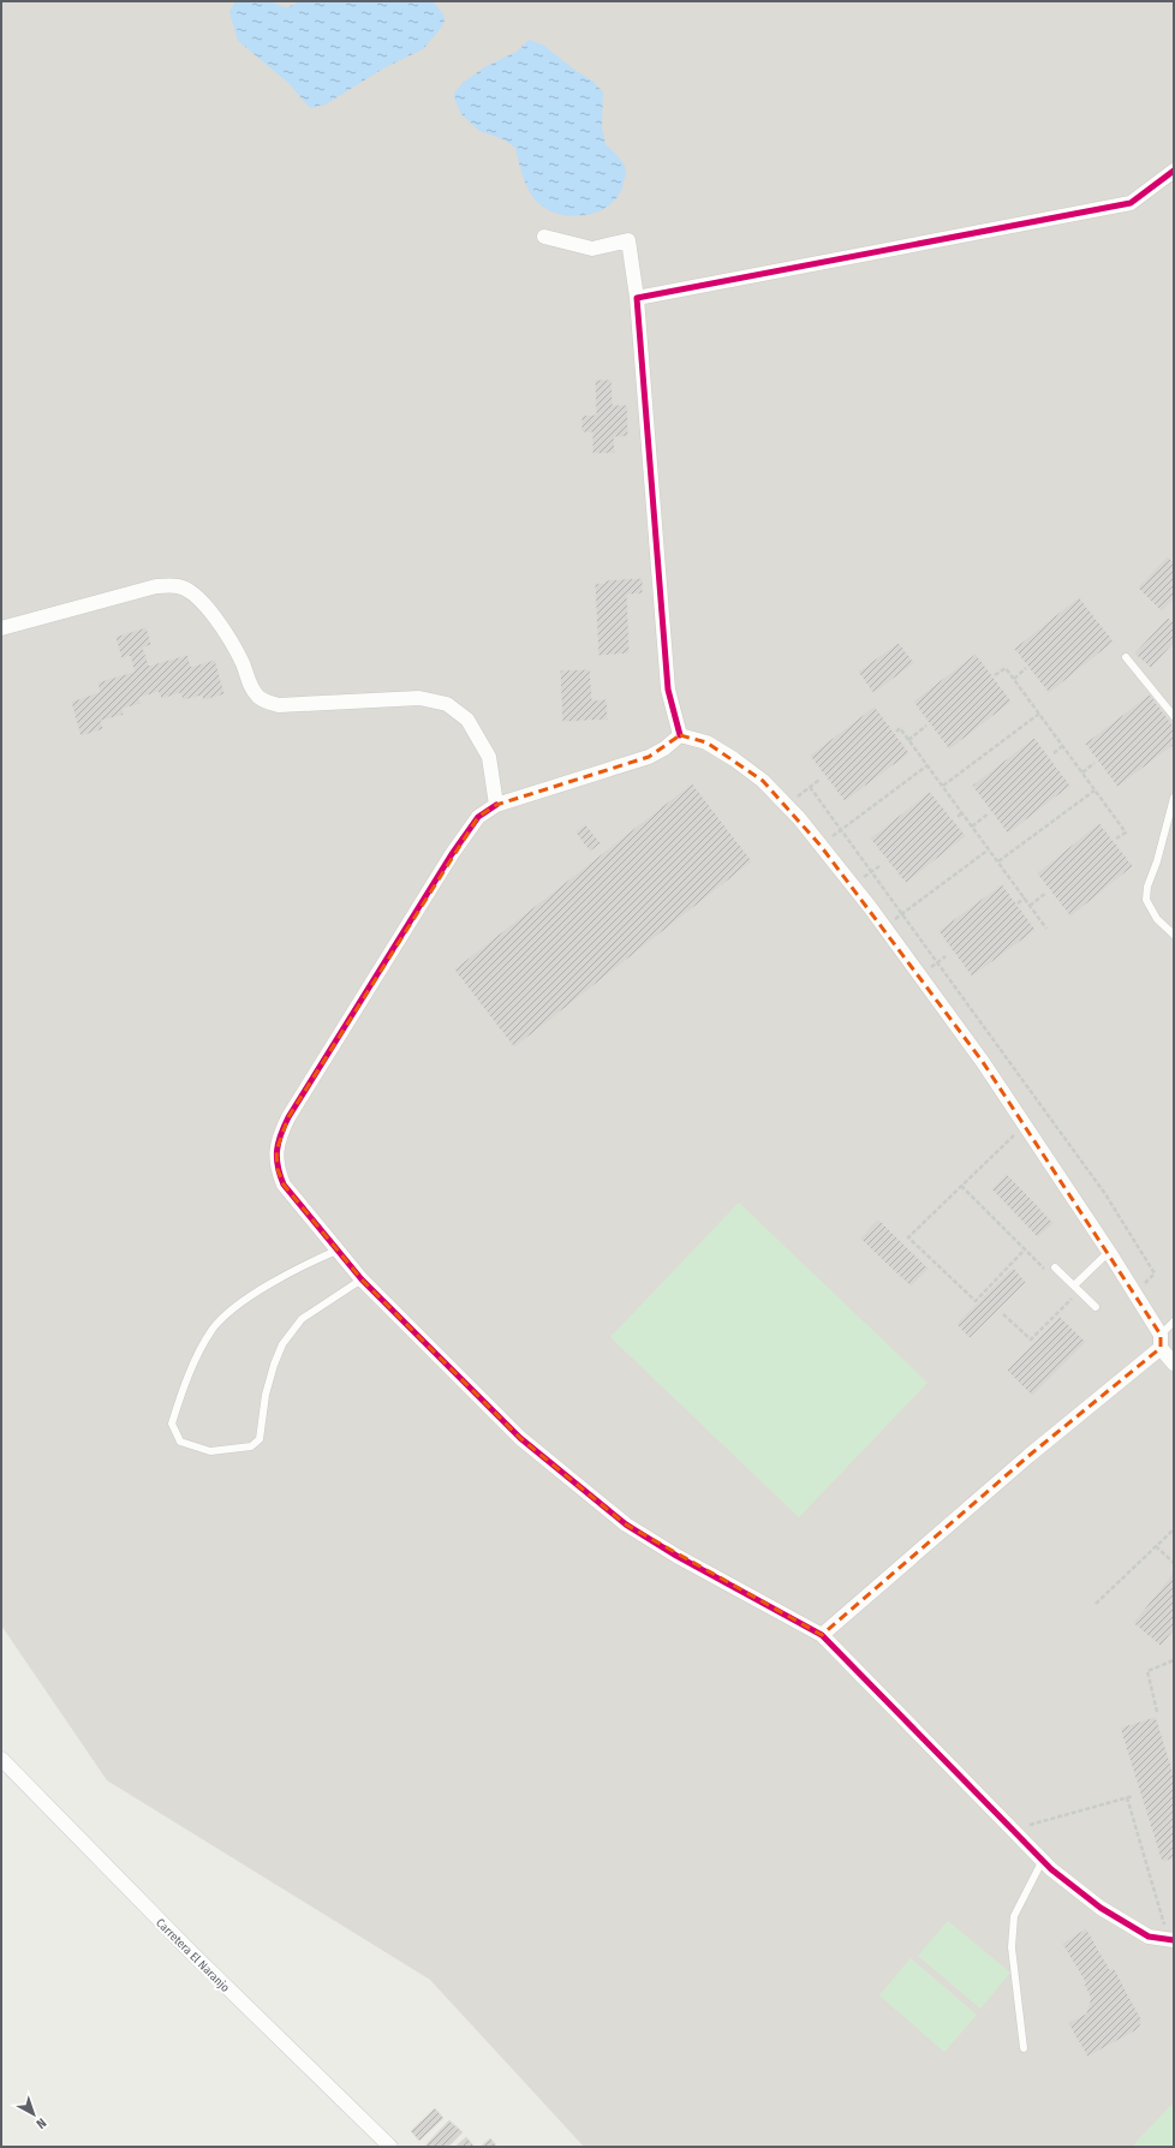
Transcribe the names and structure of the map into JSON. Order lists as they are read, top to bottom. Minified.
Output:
{"streets":{"street":["Carretera El Naranjo"]},"north":"bottom right"}
